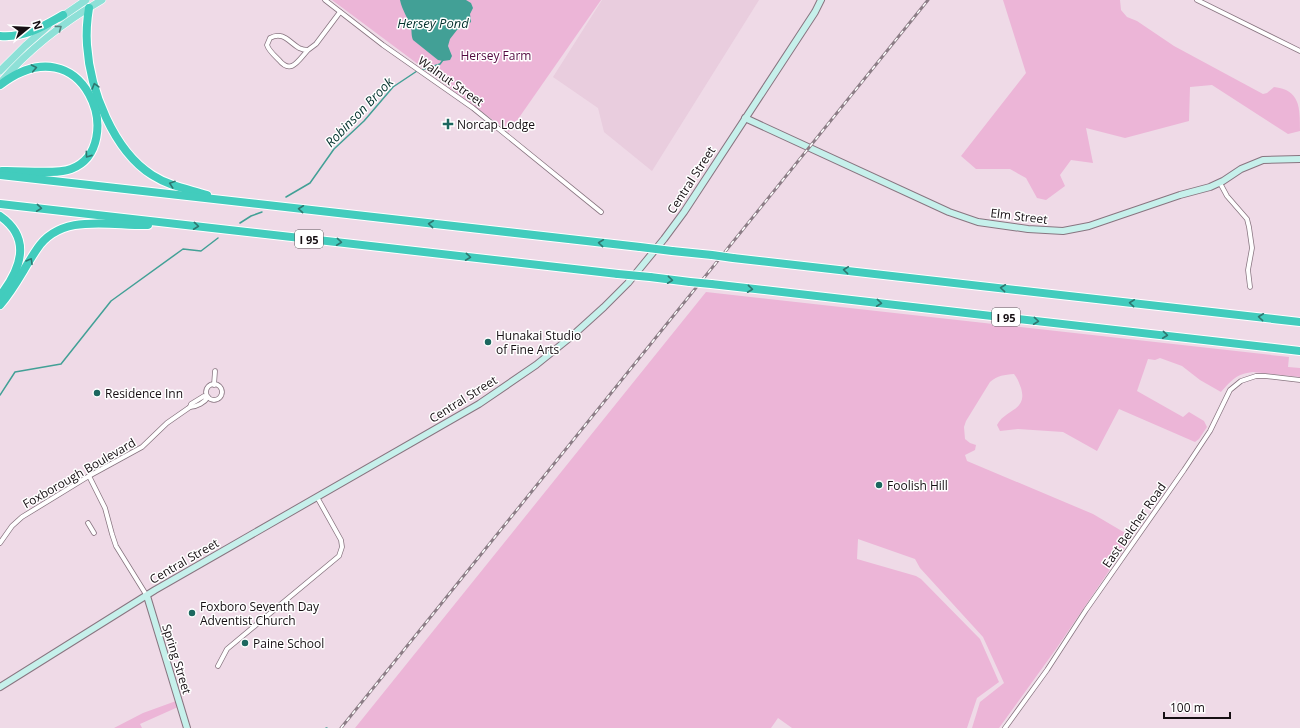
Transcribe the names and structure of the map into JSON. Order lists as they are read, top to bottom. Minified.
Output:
{"streets":{"highway":["I 95"],"main road":["Central Street","Elm Street","Spring Street"],"street":["Walnut Street","Foxborough Boulevard","East Belcher Road"]},"crossings":[["Central Street","Elm Street"],["Central Street","Spring Street"]],"water":["Hersey Pond","Robinson Brook"],"parks":["Hersey Farm"],"places":{"health":["Norcap Lodge"],"other":["Hunakai Studio of Fine Arts","Residence Inn","Foolish Hill","Foxboro Seventh Day Adventist Church","Paine School"]},"scale_bar":"100 m","north":"right"}
